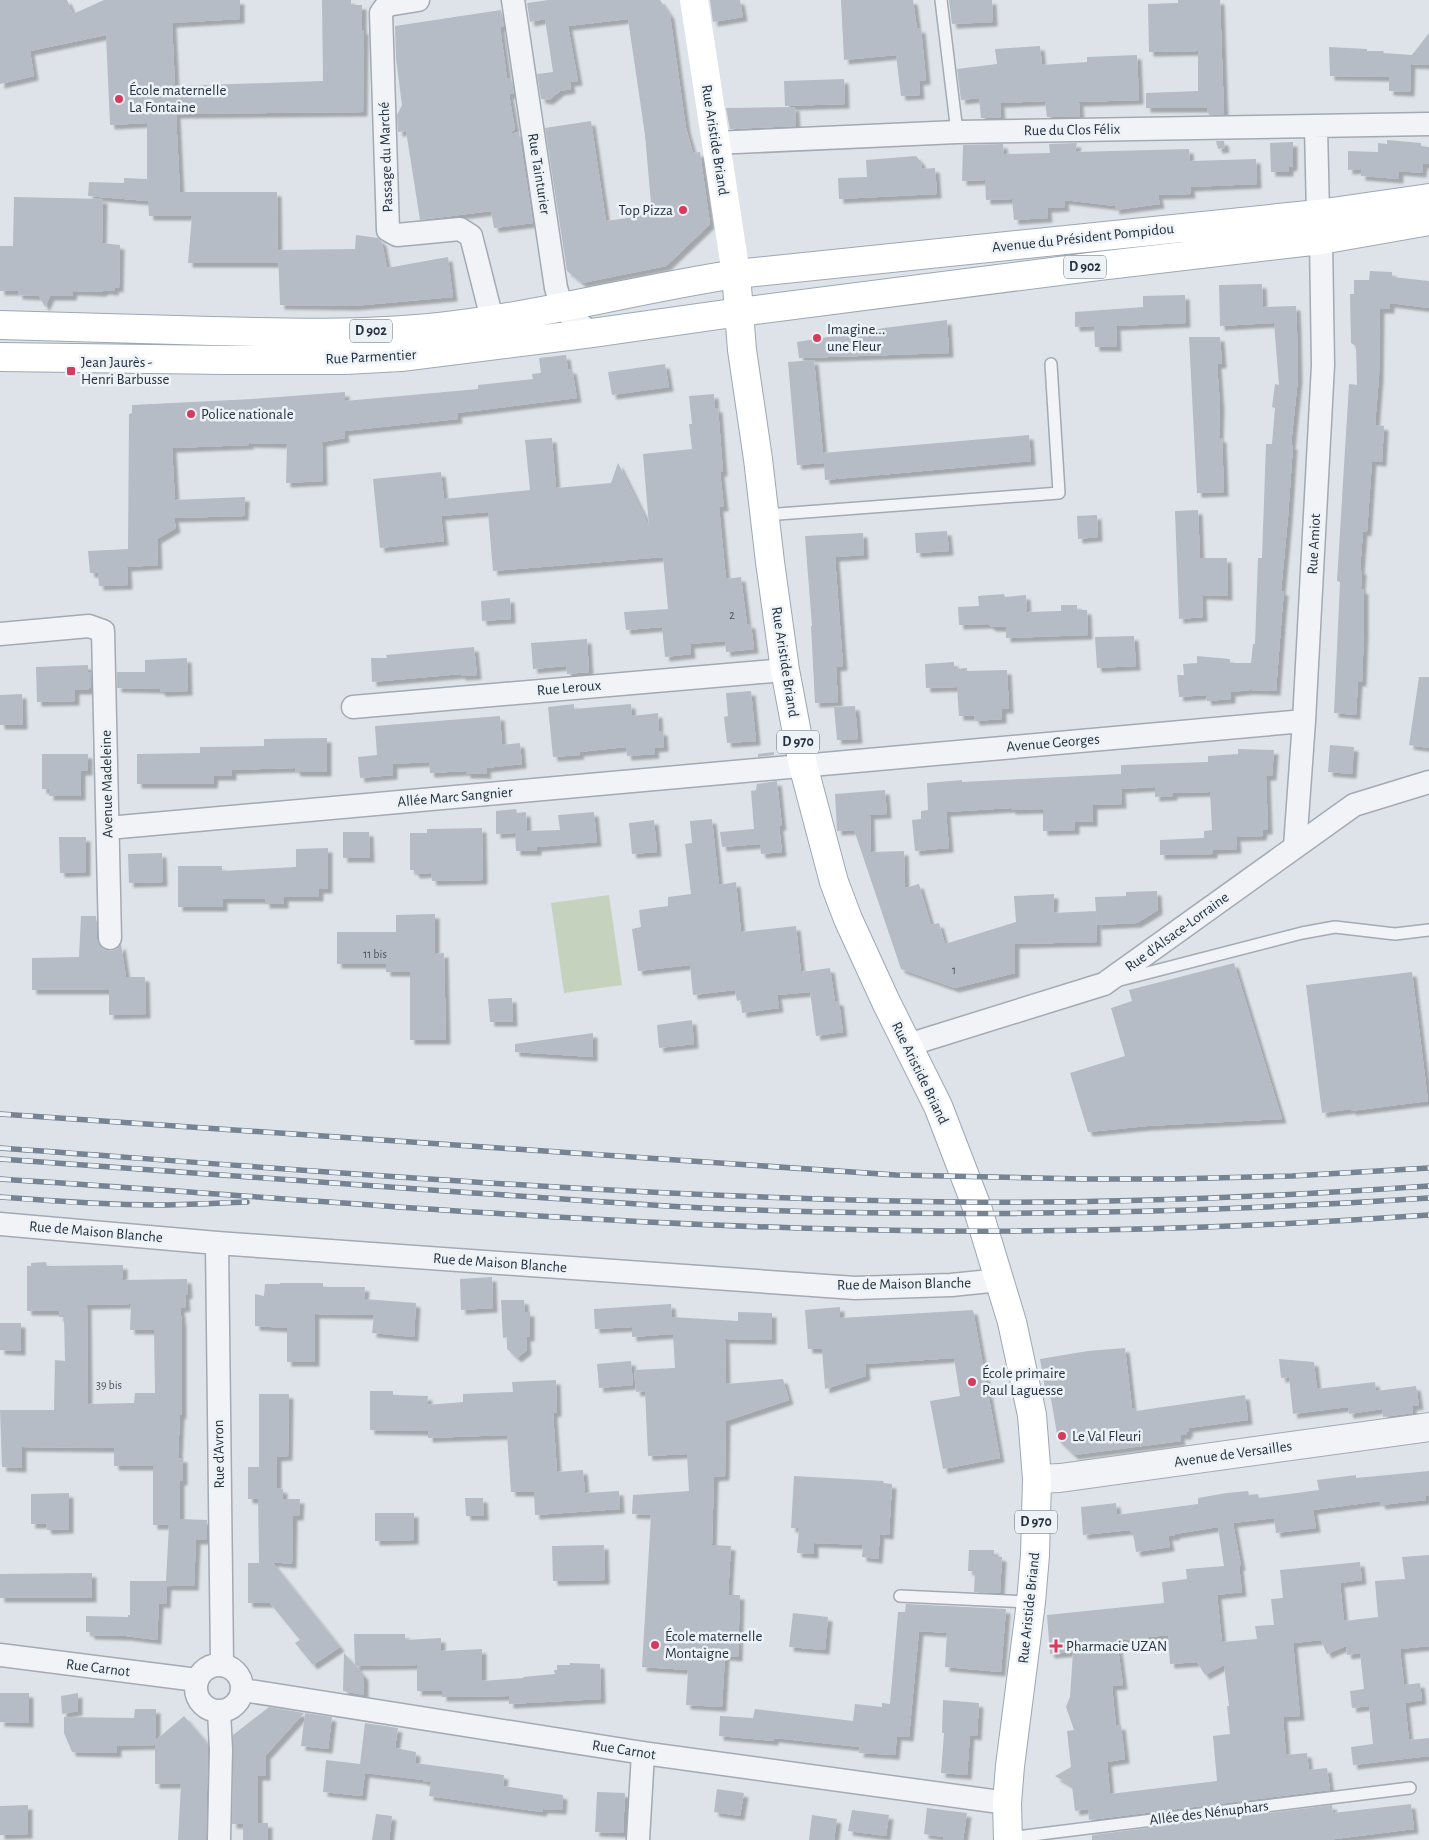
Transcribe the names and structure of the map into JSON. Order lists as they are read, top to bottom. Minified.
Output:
{"streets":{"main road":["Rue Aristide Briand","Avenue du Président Pompidou","D 902","Rue Parmentier","D 970"],"street":["Rue du Clos Félix","Passage du Marché","Rue Tainturier","Rue Amiot","Rue Leroux","Avenue Georges","Avenue Madeleine","Allée Marc Sangnier","Rue d'Alsace-Lorraine","Rue de Maison Blanche","Rue d'Avron","Avenue de Versailles","Rue Carnot"],"lane":["Allée des Nénuphars"]},"crossings":[["Rue du Clos Félix","Rue Aristide Briand"],["Rue Aristide Briand","Avenue du Président Pompidou"],["Rue Aristide Briand","Rue Parmentier"],["Rue Aristide Briand","Rue Leroux"],["Rue Aristide Briand","Avenue Georges"],["Rue Aristide Briand","Allée Marc Sangnier"],["Rue Aristide Briand","Rue d'Alsace-Lorraine"],["Rue Aristide Briand","Rue de Maison Blanche"],["Rue Aristide Briand","Avenue de Versailles"],["Rue Aristide Briand","Rue Carnot"],["Rue Aristide Briand","Allée des Nénuphars"],["Passage du Marché","Rue Parmentier"],["Rue Tainturier","Rue Parmentier"],["Avenue du Président Pompidou","Rue Parmentier"],["Avenue du Président Pompidou","Rue Amiot"],["Rue Amiot","Avenue Georges"],["Rue Amiot","Rue d'Alsace-Lorraine"],["Avenue Georges","Allée Marc Sangnier"],["Avenue Madeleine","Allée Marc Sangnier"],["Rue de Maison Blanche","Rue d'Avron"],["Rue d'Avron","Rue Carnot"]],"places":{"other":["École maternelle La Fontaine","Top Pizza","Imagine... une Fleur","Police nationale","École primaire Paul Laguesse","Le Val Fleuri","École maternelle Montaigne"],"transit":["Jean Jaurès - Henri Barbusse"],"health":["Pharmacie UZAN"]},"house_numbers":["2","11 bis","1","39 bis"]}
